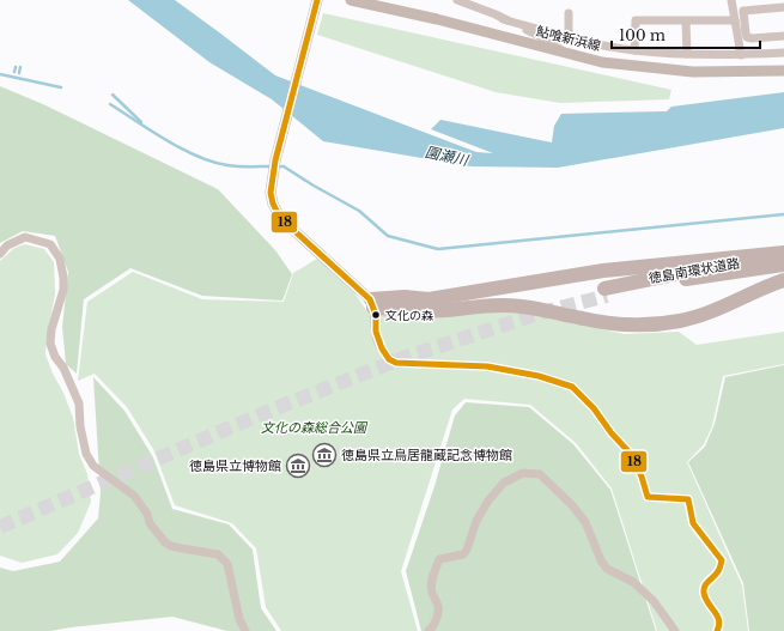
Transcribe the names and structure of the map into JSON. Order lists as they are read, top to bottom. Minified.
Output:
{"streets":{"highway":["徳島南環状道路"],"main road":["鮎喰新浜線"]},"water":["園瀬川"],"parks":["文化の森総合公園"],"places":{"other":["文化の森"],"museum":["徳島県立鳥居龍蔵記念博物館","徳島県立博物館"]},"lines":["transit line 18"],"scale_bar":"100 m"}
